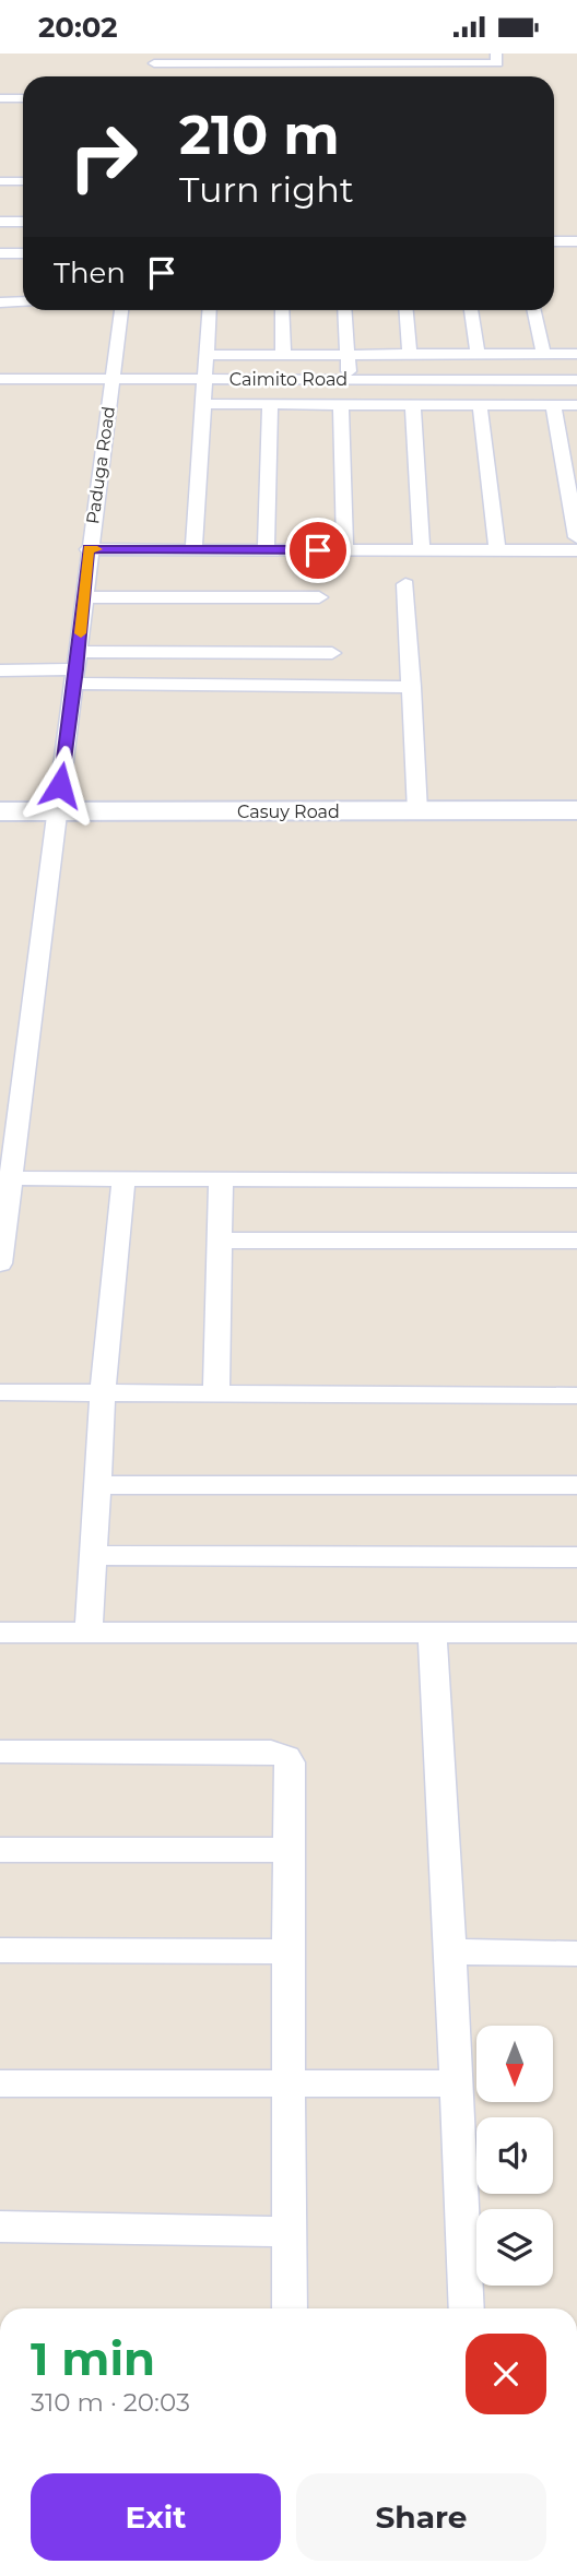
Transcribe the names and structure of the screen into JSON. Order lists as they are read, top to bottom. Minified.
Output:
{"streets":{"street":["Caimito Road","Paduga Road","Casuy Road"]},"crossings":[["Caimito Road","Paduga Road"],["Paduga Road","Casuy Road"]],"north":"bottom","page":{"status":"20:02","turn":["210 m","Turn right"],"then":"Then","heading":["1 min","310 m · 20:03"],"buttons":["Exit","Share"]}}
